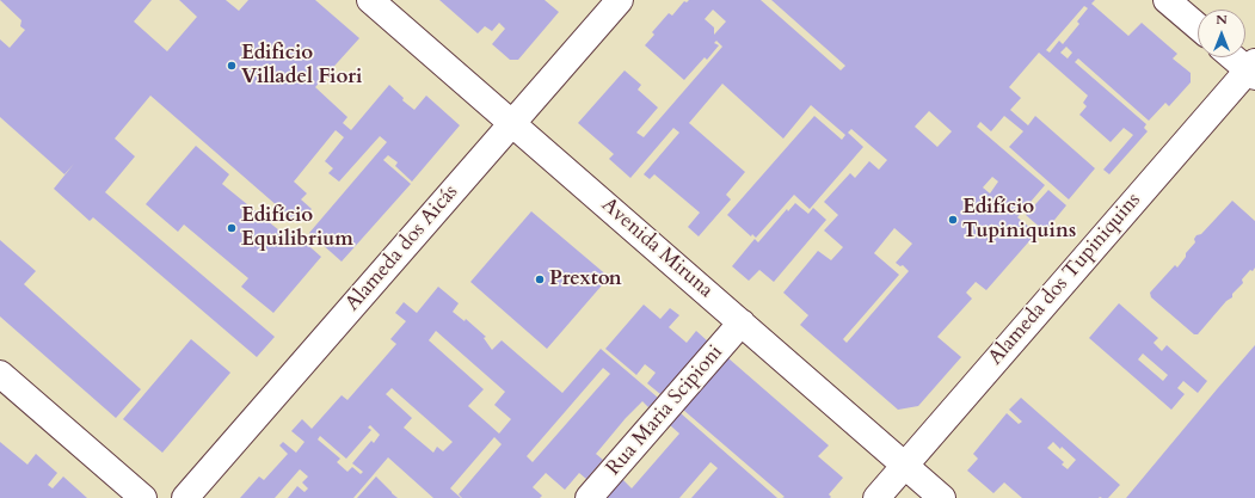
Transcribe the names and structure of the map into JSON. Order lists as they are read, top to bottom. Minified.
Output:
{"streets":{"street":["Alameda dos Aicás","Avenida Miruna","Alameda dos Tupiniquins","Rua Maria Scipioni"]},"crossings":[["Alameda dos Aicás","Avenida Miruna"],["Avenida Miruna","Alameda dos Tupiniquins"],["Avenida Miruna","Rua Maria Scipioni"]],"places":["Edificio Villadel Fiori","Edifício Tupiniquins","Edifício Equilibrium","Prexton"],"north":"top"}
